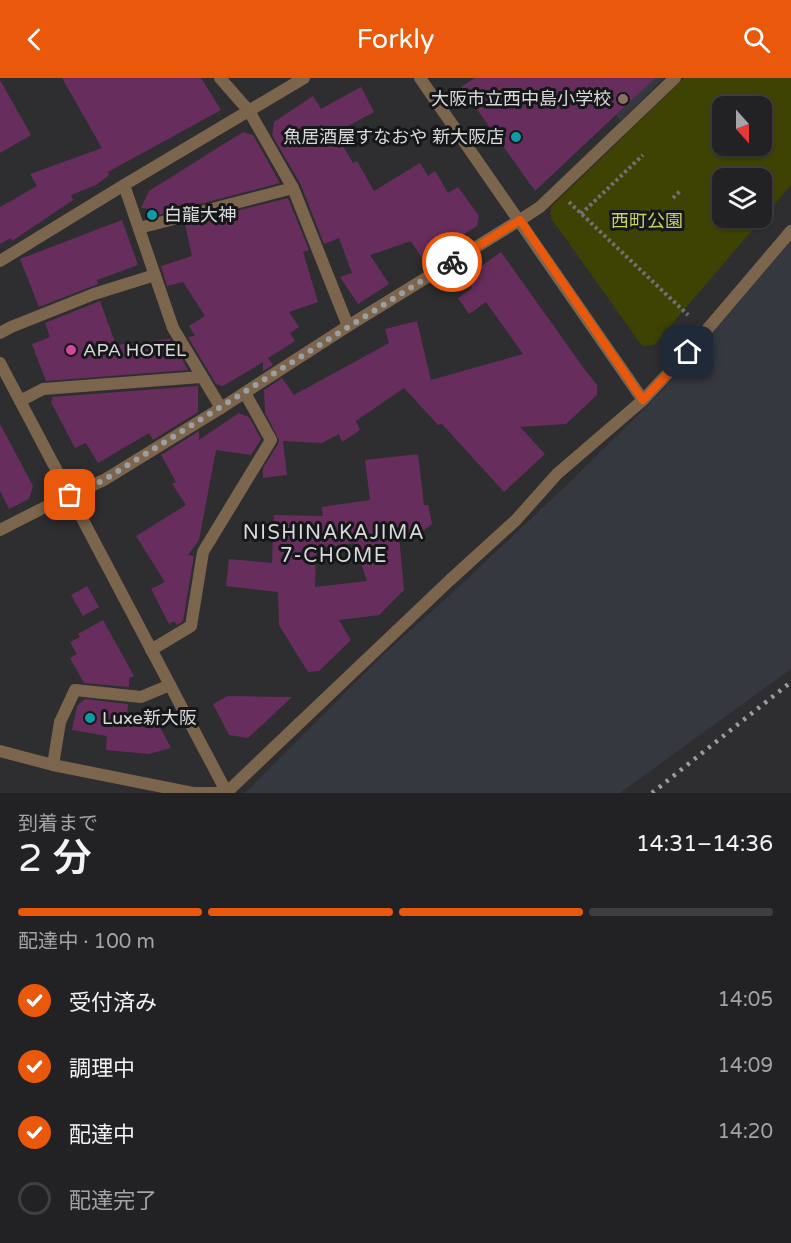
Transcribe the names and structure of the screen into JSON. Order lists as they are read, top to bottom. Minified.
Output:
{"districts":["NISHINAKAJIMA 7-CHOME"],"parks":["西町公園"],"places":["大阪市立西中島小学校","魚居酒屋すなおや 新大阪店","白龍大神","APA HOTEL","Luxe新大阪"],"north":"bottom","page":{"header":"Forkly","heading":["2 分","到着まで","14:31–14:36"],"bar":"配達中 · 100 m","list":[["受付済み","14:05"],["調理中","14:09"],["配達中","14:20"],"配達完了"]}}
